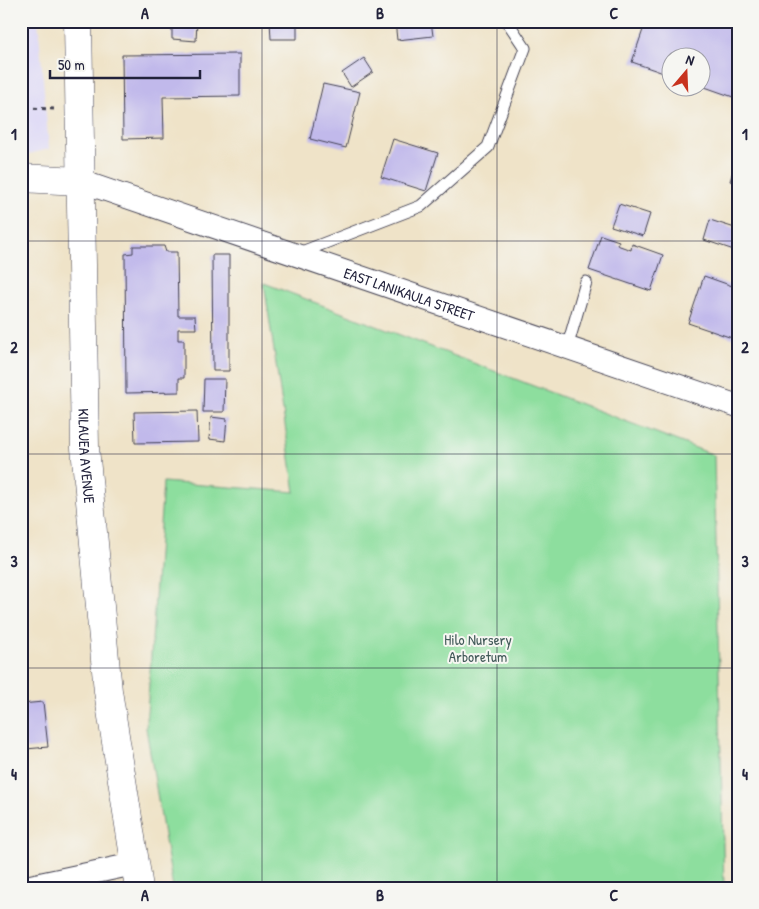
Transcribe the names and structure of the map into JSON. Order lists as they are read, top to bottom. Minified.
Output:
{"streets":{"street":["EAST LANIKAULA STREET","KILAUEA AVENUE"]},"crossings":[["EAST LANIKAULA STREET","KILAUEA AVENUE"]],"parks":["Hilo Nursery Arboretum"],"scale_bar":"50 m","north":"top","grid":{"columns":["A","B","C"],"rows":["1","2","3","4"]}}
